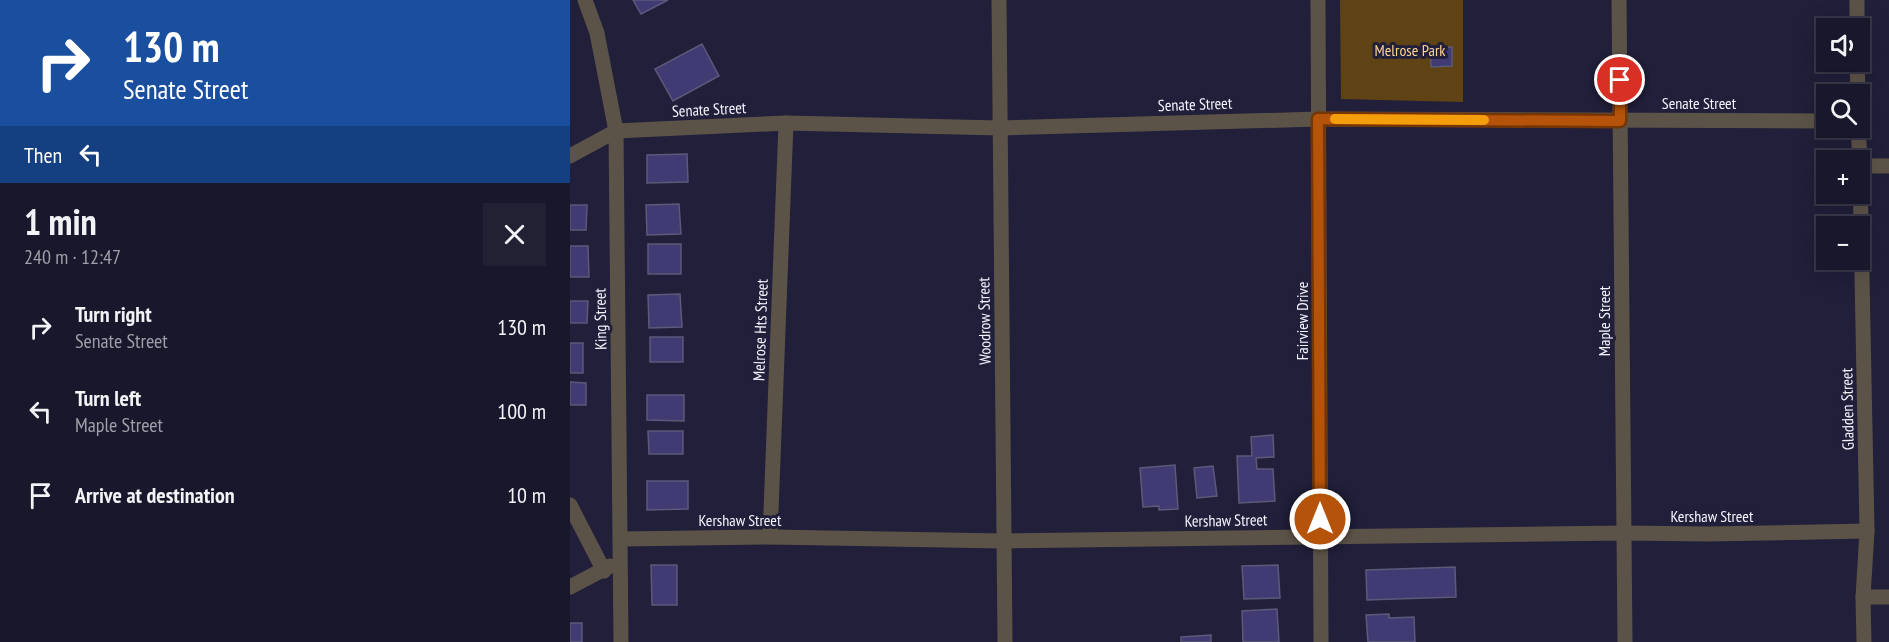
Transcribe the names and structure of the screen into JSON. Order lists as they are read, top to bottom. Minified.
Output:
{"streets":{"street":["Senate Street","King Street","Woodrow Street","Fairview Drive","Maple Street","Melrose Hts Street","Gladden Street","Kershaw Street"]},"crossings":[["Senate Street","King Street"],["Senate Street","Woodrow Street"],["Senate Street","Fairview Drive"],["Senate Street","Maple Street"],["Senate Street","Melrose Hts Street"],["King Street","Kershaw Street"],["Woodrow Street","Kershaw Street"],["Fairview Drive","Kershaw Street"],["Maple Street","Kershaw Street"],["Melrose Hts Street","Kershaw Street"],["Gladden Street","Kershaw Street"]],"parks":["Melrose Park"],"page":{"turn":["130 m","Senate Street"],"map_buttons":["+","−"],"then":"Then","heading":["1 min","240 m · 12:47"],"list":[{"name":"Turn right","note":"Senate Street","value":"130 m"},{"name":"Turn left","note":"Maple Street","value":"100 m"},{"name":"Arrive at destination","value":"10 m"}]}}
